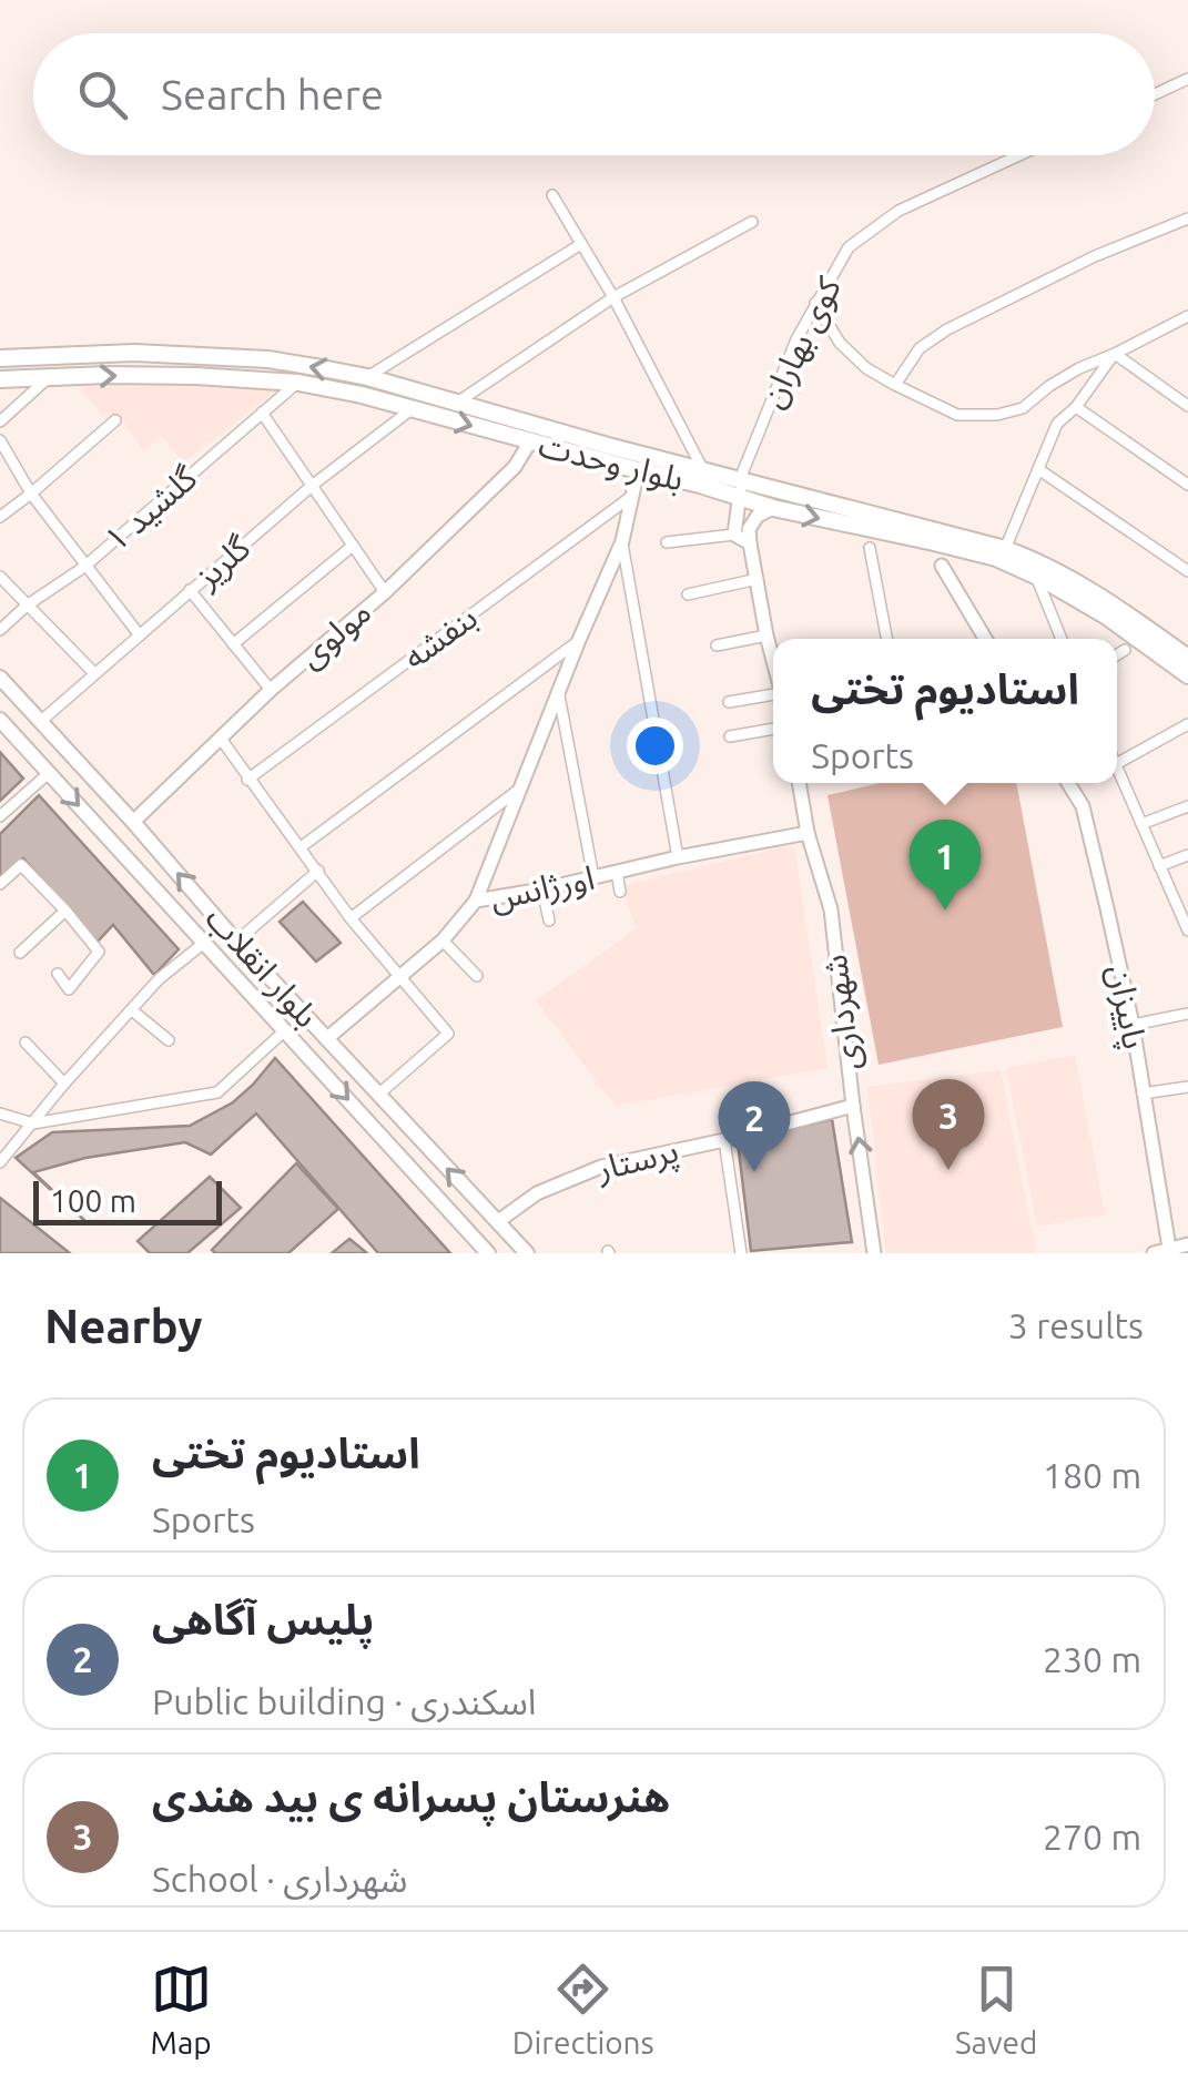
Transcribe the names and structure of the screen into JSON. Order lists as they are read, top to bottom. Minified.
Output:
{"streets":{"main road":["بلوار وحدت","بلوار انقلاب"],"street":["کوی بهاران","گلشید ۱","گلریز","مولوی","بنفشه","اورژانس","پاییزان","شهرداری","پرستار"]},"crossings":[["کوی بهاران","بلوار وحدت"],["بلوار وحدت","گلشید ۱"],["بلوار وحدت","گلریز"],["بلوار وحدت","مولوی"],["گلریز","بلوار انقلاب"],["مولوی","بلوار انقلاب"],["اورژانس","بلوار انقلاب"],["اورژانس","شهرداری"],["بلوار انقلاب","پرستار"],["شهرداری","پرستار"]],"scale_bar":"100 m","page":{"search":"Search here","popup":["استادیوم تختی","Sports"],"pins":["1","3","2"],"scale":"100 m","heading":["Nearby","3 results"],"list":[{"mark":"1","name":"استادیوم تختی","note":"Sports","value":"180 m"},{"mark":"2","name":"پلیس آگاهی","note":"Public building · اسکندری","value":"230 m"},{"mark":"3","name":"هنرستان پسرانه ی بید هندی","note":"School · شهرداری","value":"270 m"}],"nav":["Map","Directions","Saved"]}}
